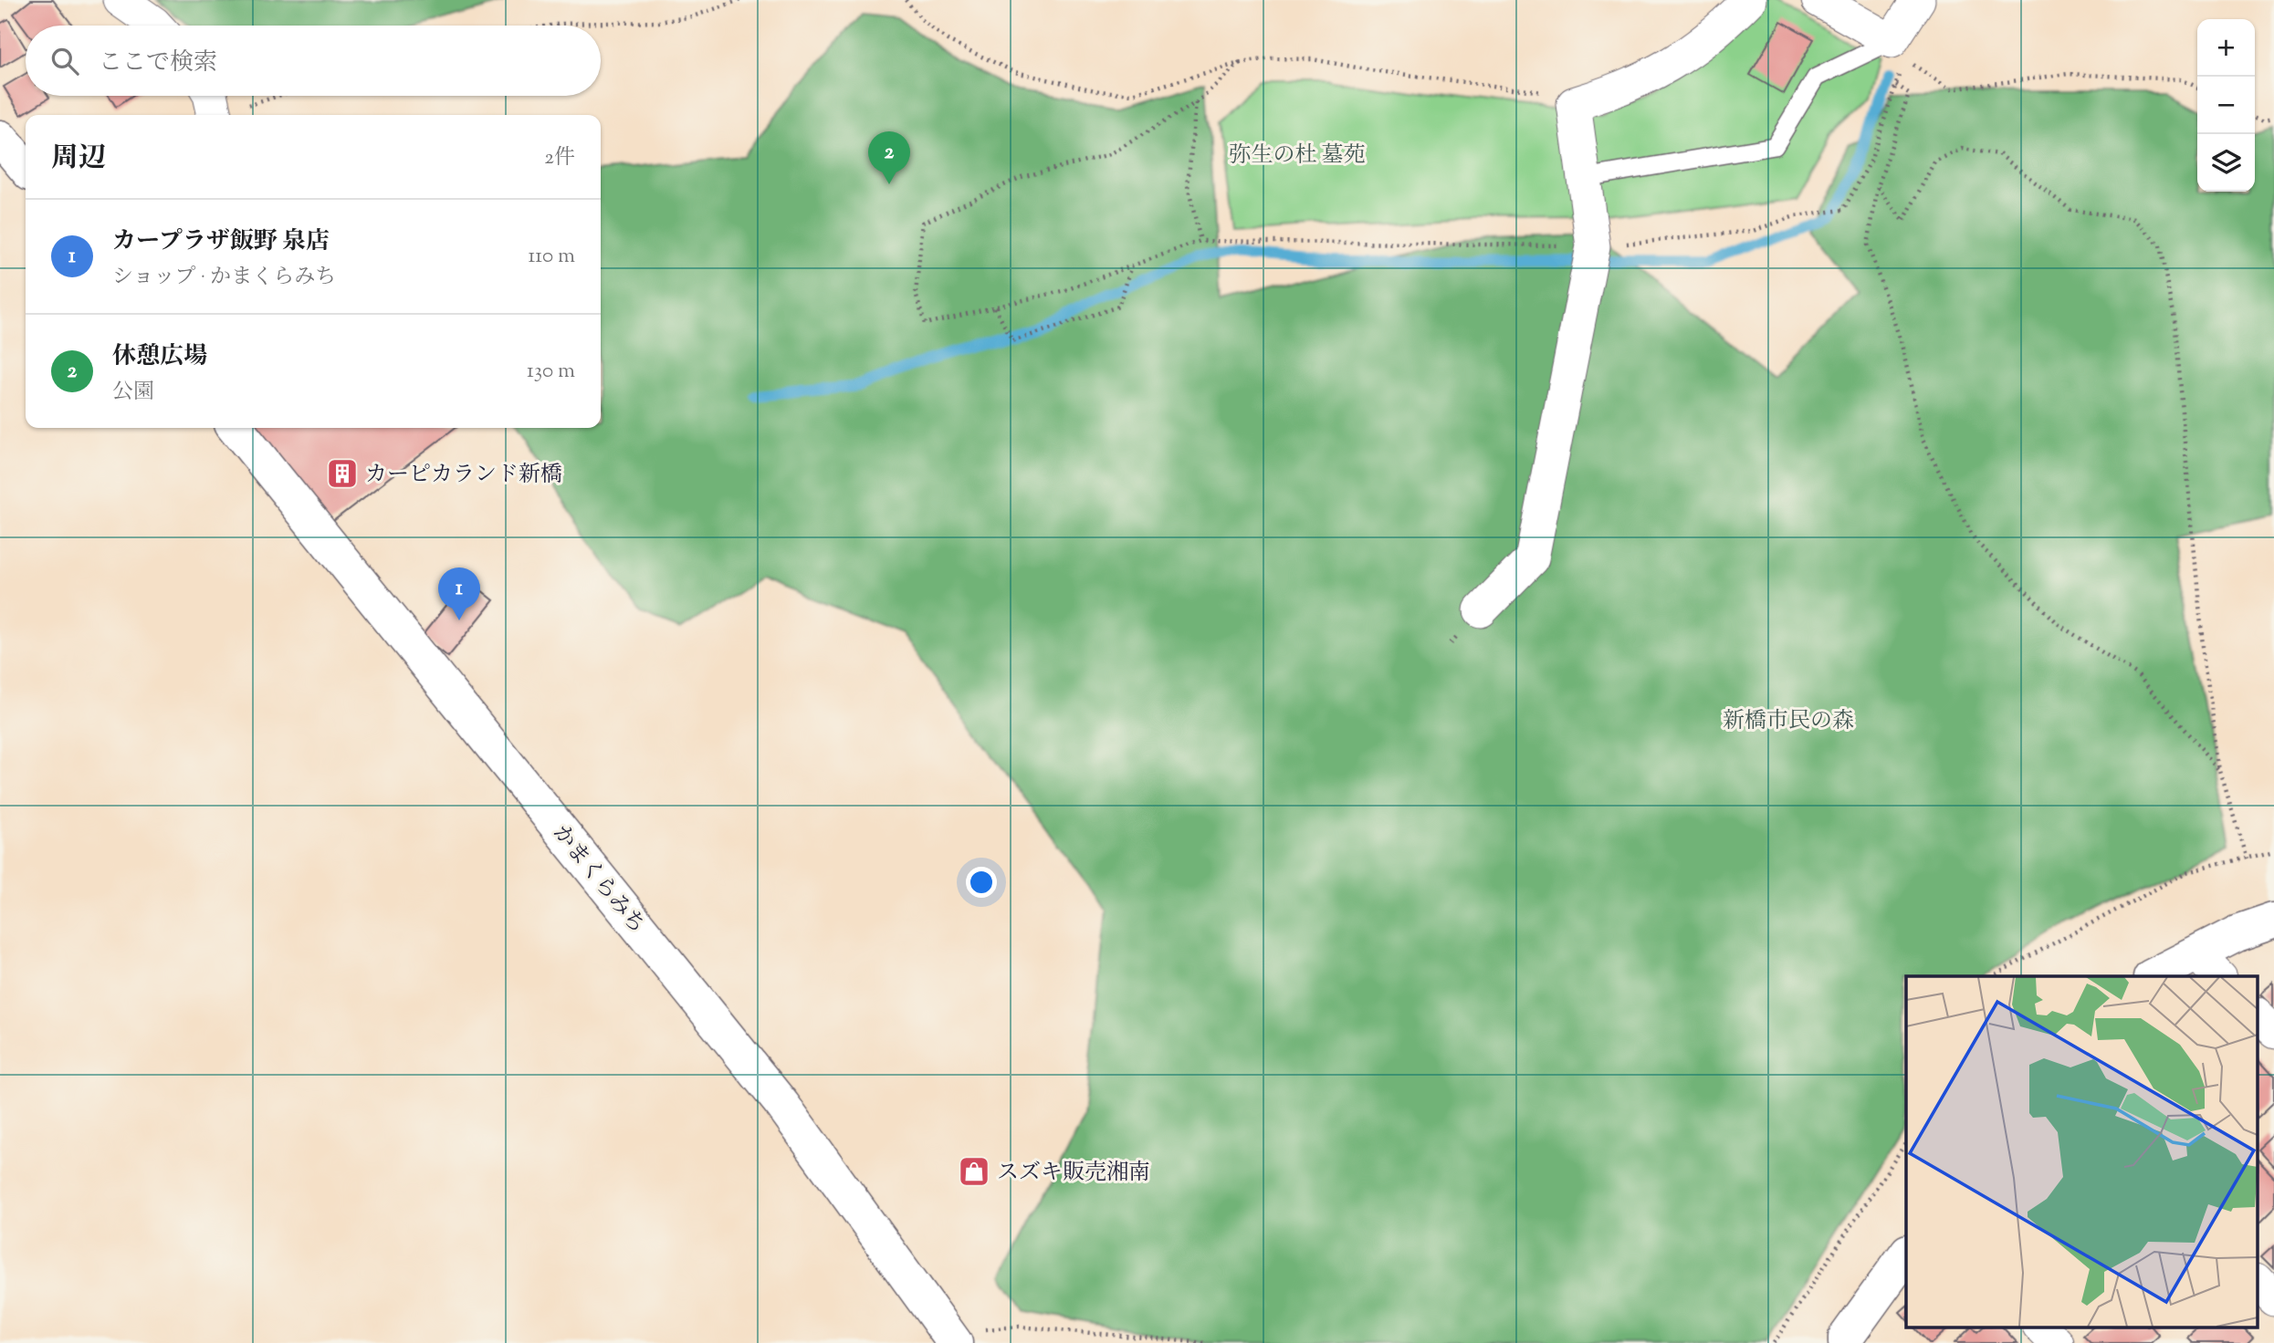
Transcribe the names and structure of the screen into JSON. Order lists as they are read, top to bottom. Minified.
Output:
{"streets":{"main road":["かまくらみち"]},"parks":["弥生の杜 墓苑","新橋市民の森"],"places":{"building":["カーピカランド新橋"],"shop":["スズキ販売湘南"]},"page":{"map_buttons":["+","−"],"search":"ここで検索","heading":["周辺","2件"],"pins":["2","1"],"list":[{"mark":"1","name":"カープラザ飯野 泉店","note":"ショップ · かまくらみち","value":"110 m"},{"mark":"2","name":"休憩広場","note":"公園","value":"130 m"}]}}
